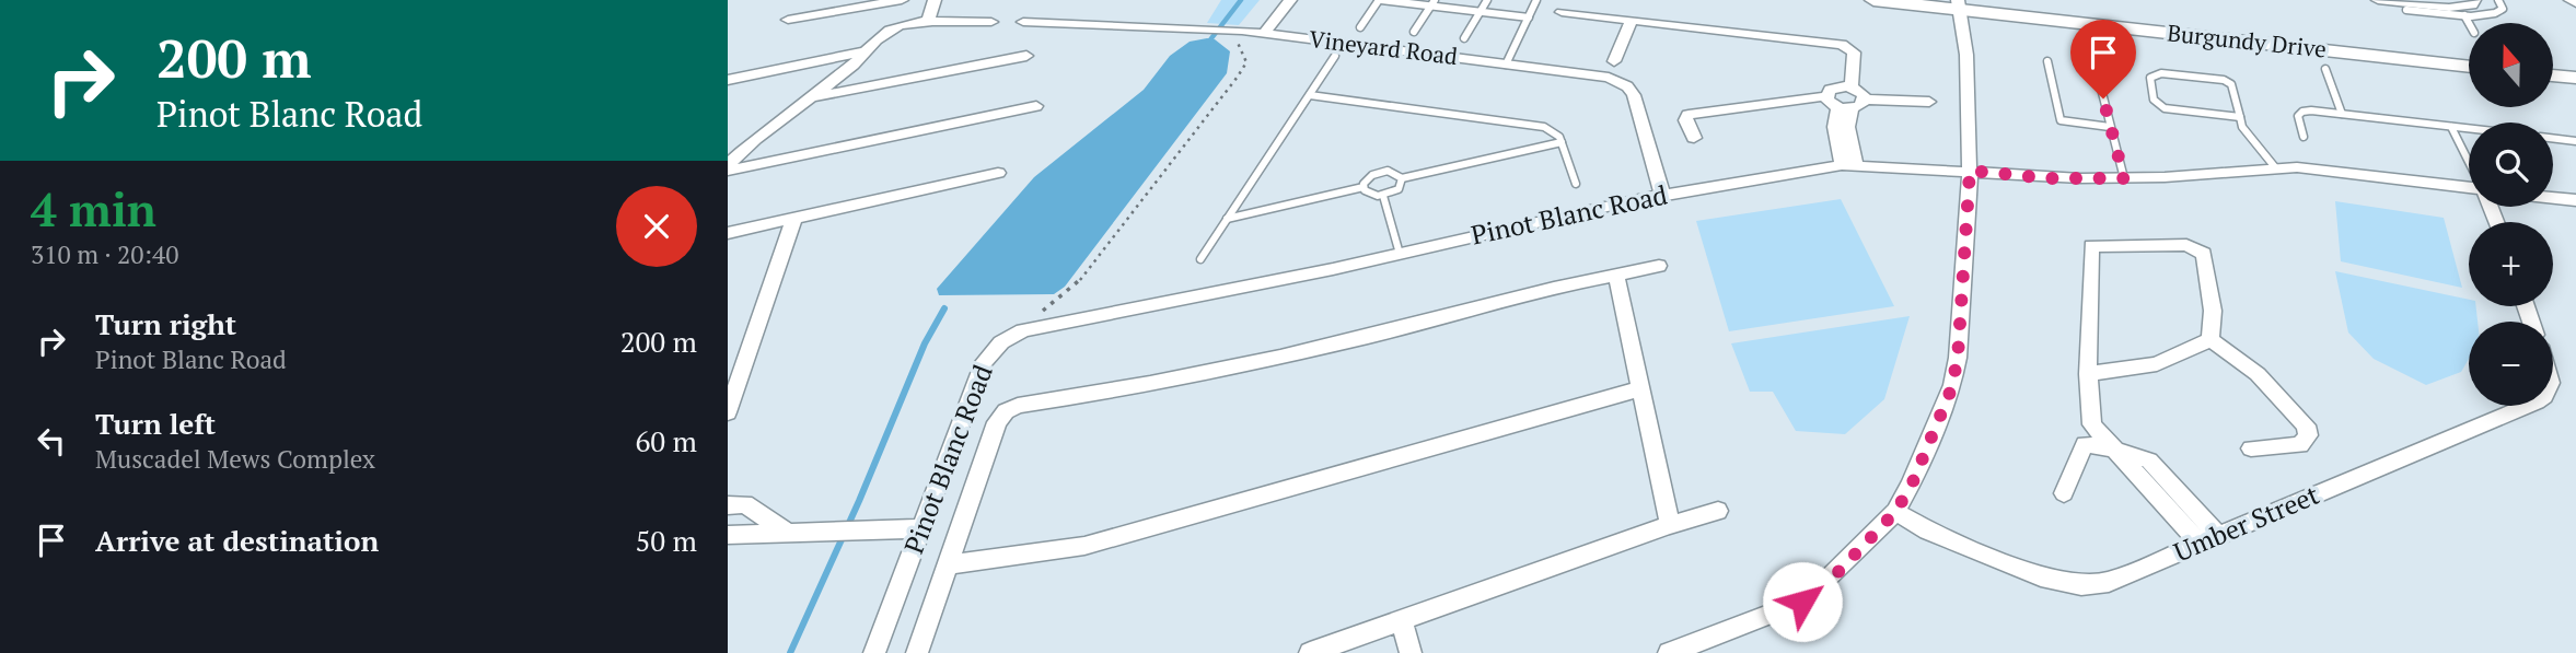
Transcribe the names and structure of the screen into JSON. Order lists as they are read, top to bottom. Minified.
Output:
{"streets":{"main road":["Burgundy Drive"],"street":["Vineyard Road","Pinot Blanc Road","Umber Street"]},"crossings":[["Vineyard Road","Pinot Blanc Road"]],"north":"top","page":{"turn":["200 m","Pinot Blanc Road"],"map_buttons":["+","−"],"heading":["4 min","310 m · 20:40"],"list":[{"name":"Turn right","note":"Pinot Blanc Road","value":"200 m"},{"name":"Turn left","note":"Muscadel Mews Complex","value":"60 m"},{"name":"Arrive at destination","value":"50 m"}]}}
